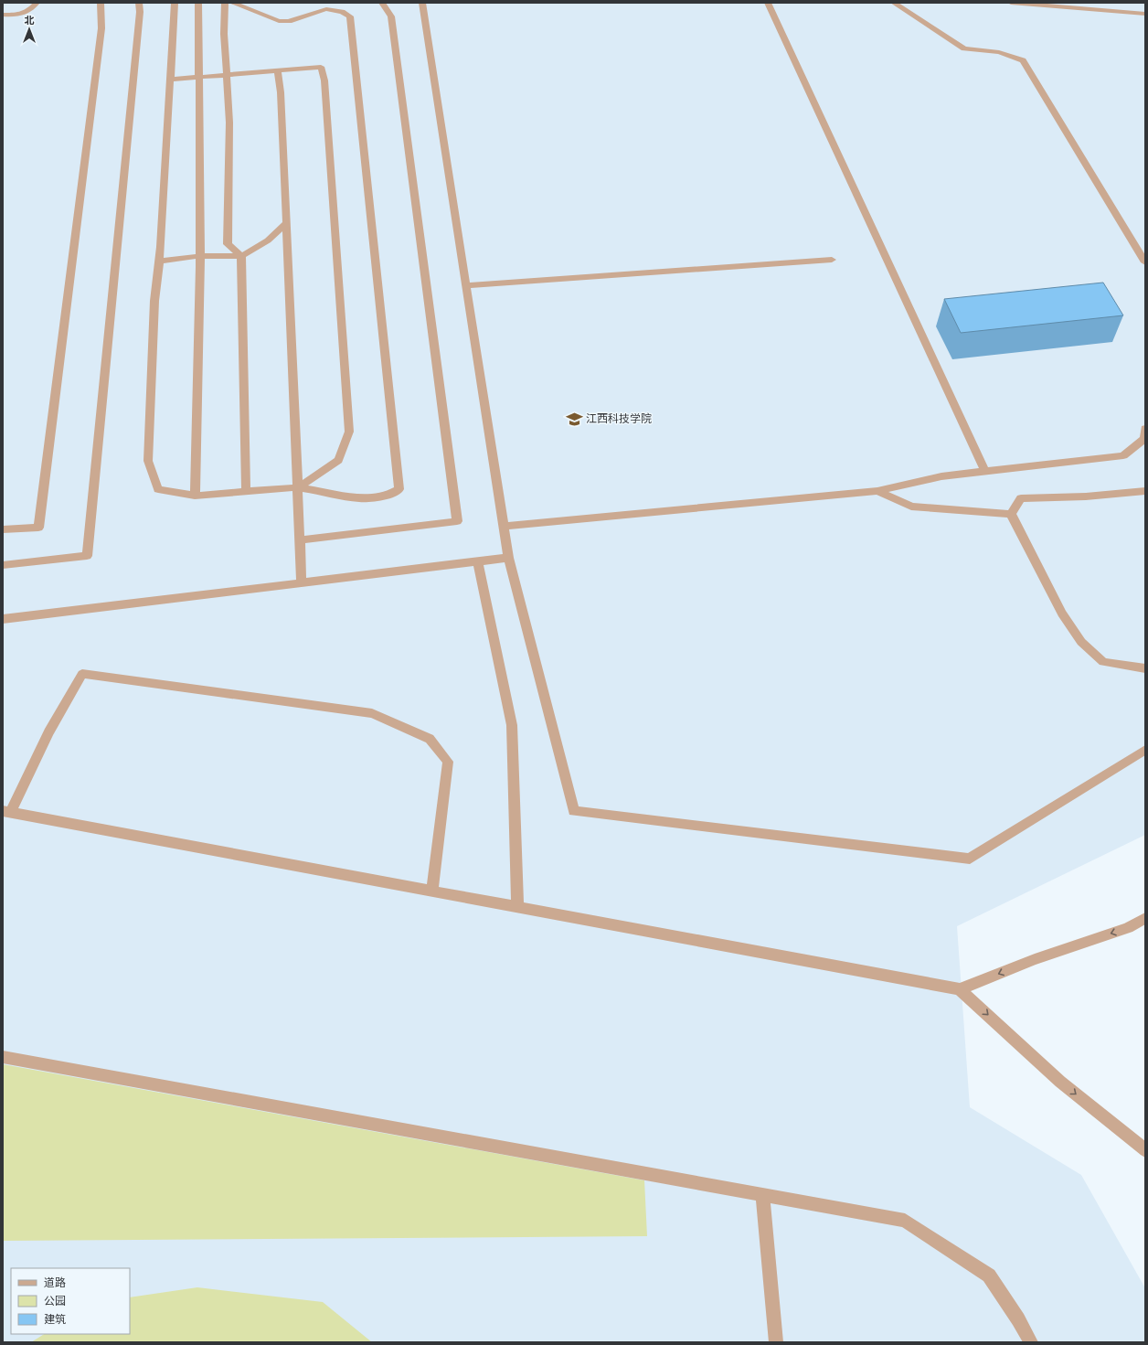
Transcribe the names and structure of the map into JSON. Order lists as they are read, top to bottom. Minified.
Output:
{"places":{"school or university":["江西科技学院"]},"legend":["道路","公园","建筑"],"north":"top"}
